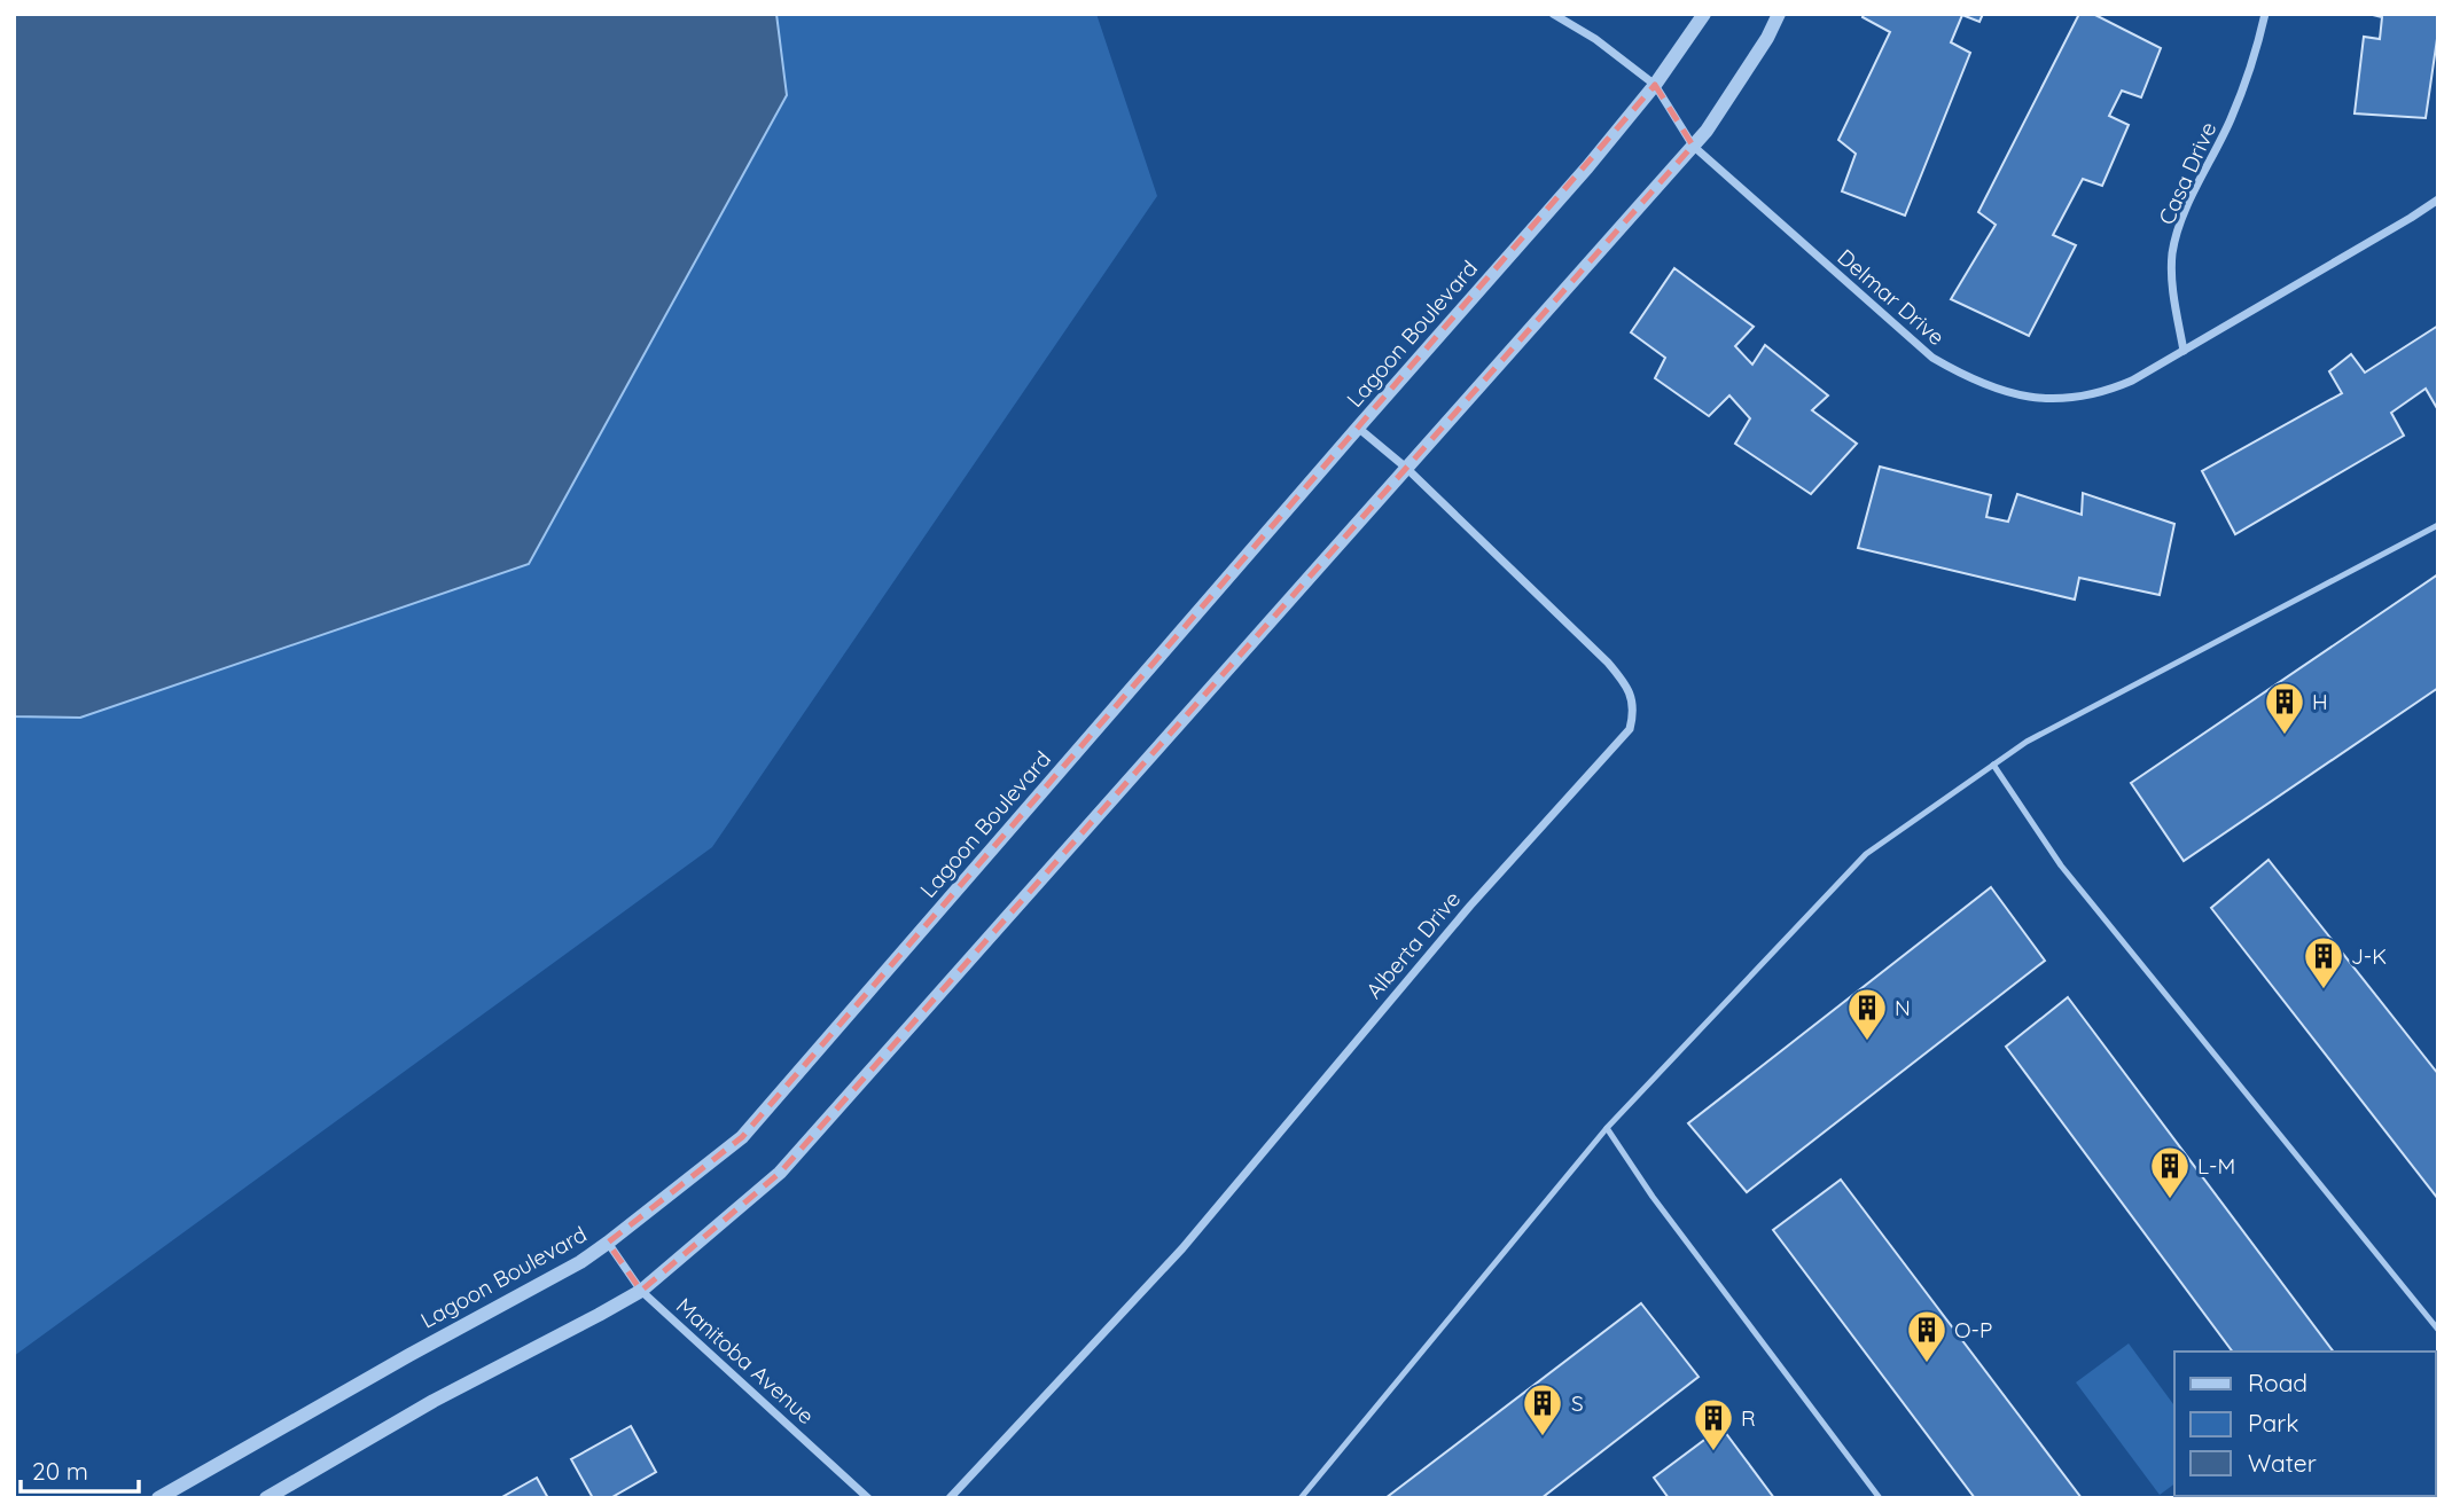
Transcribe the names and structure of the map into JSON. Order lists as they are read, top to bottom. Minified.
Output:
{"streets":{"street":["Casa Drive","Delmar Drive","Lagoon Boulevard","Alberta Drive","Manitoba Avenue"]},"crossings":[["Casa Drive","Delmar Drive"],["Delmar Drive","Lagoon Boulevard"],["Lagoon Boulevard","Alberta Drive"],["Lagoon Boulevard","Manitoba Avenue"]],"places":{"building":["H","J-K","N","L-M","O-P","S","R"]},"legend":["Road","Park","Water"],"scale_bar":"20 m"}
